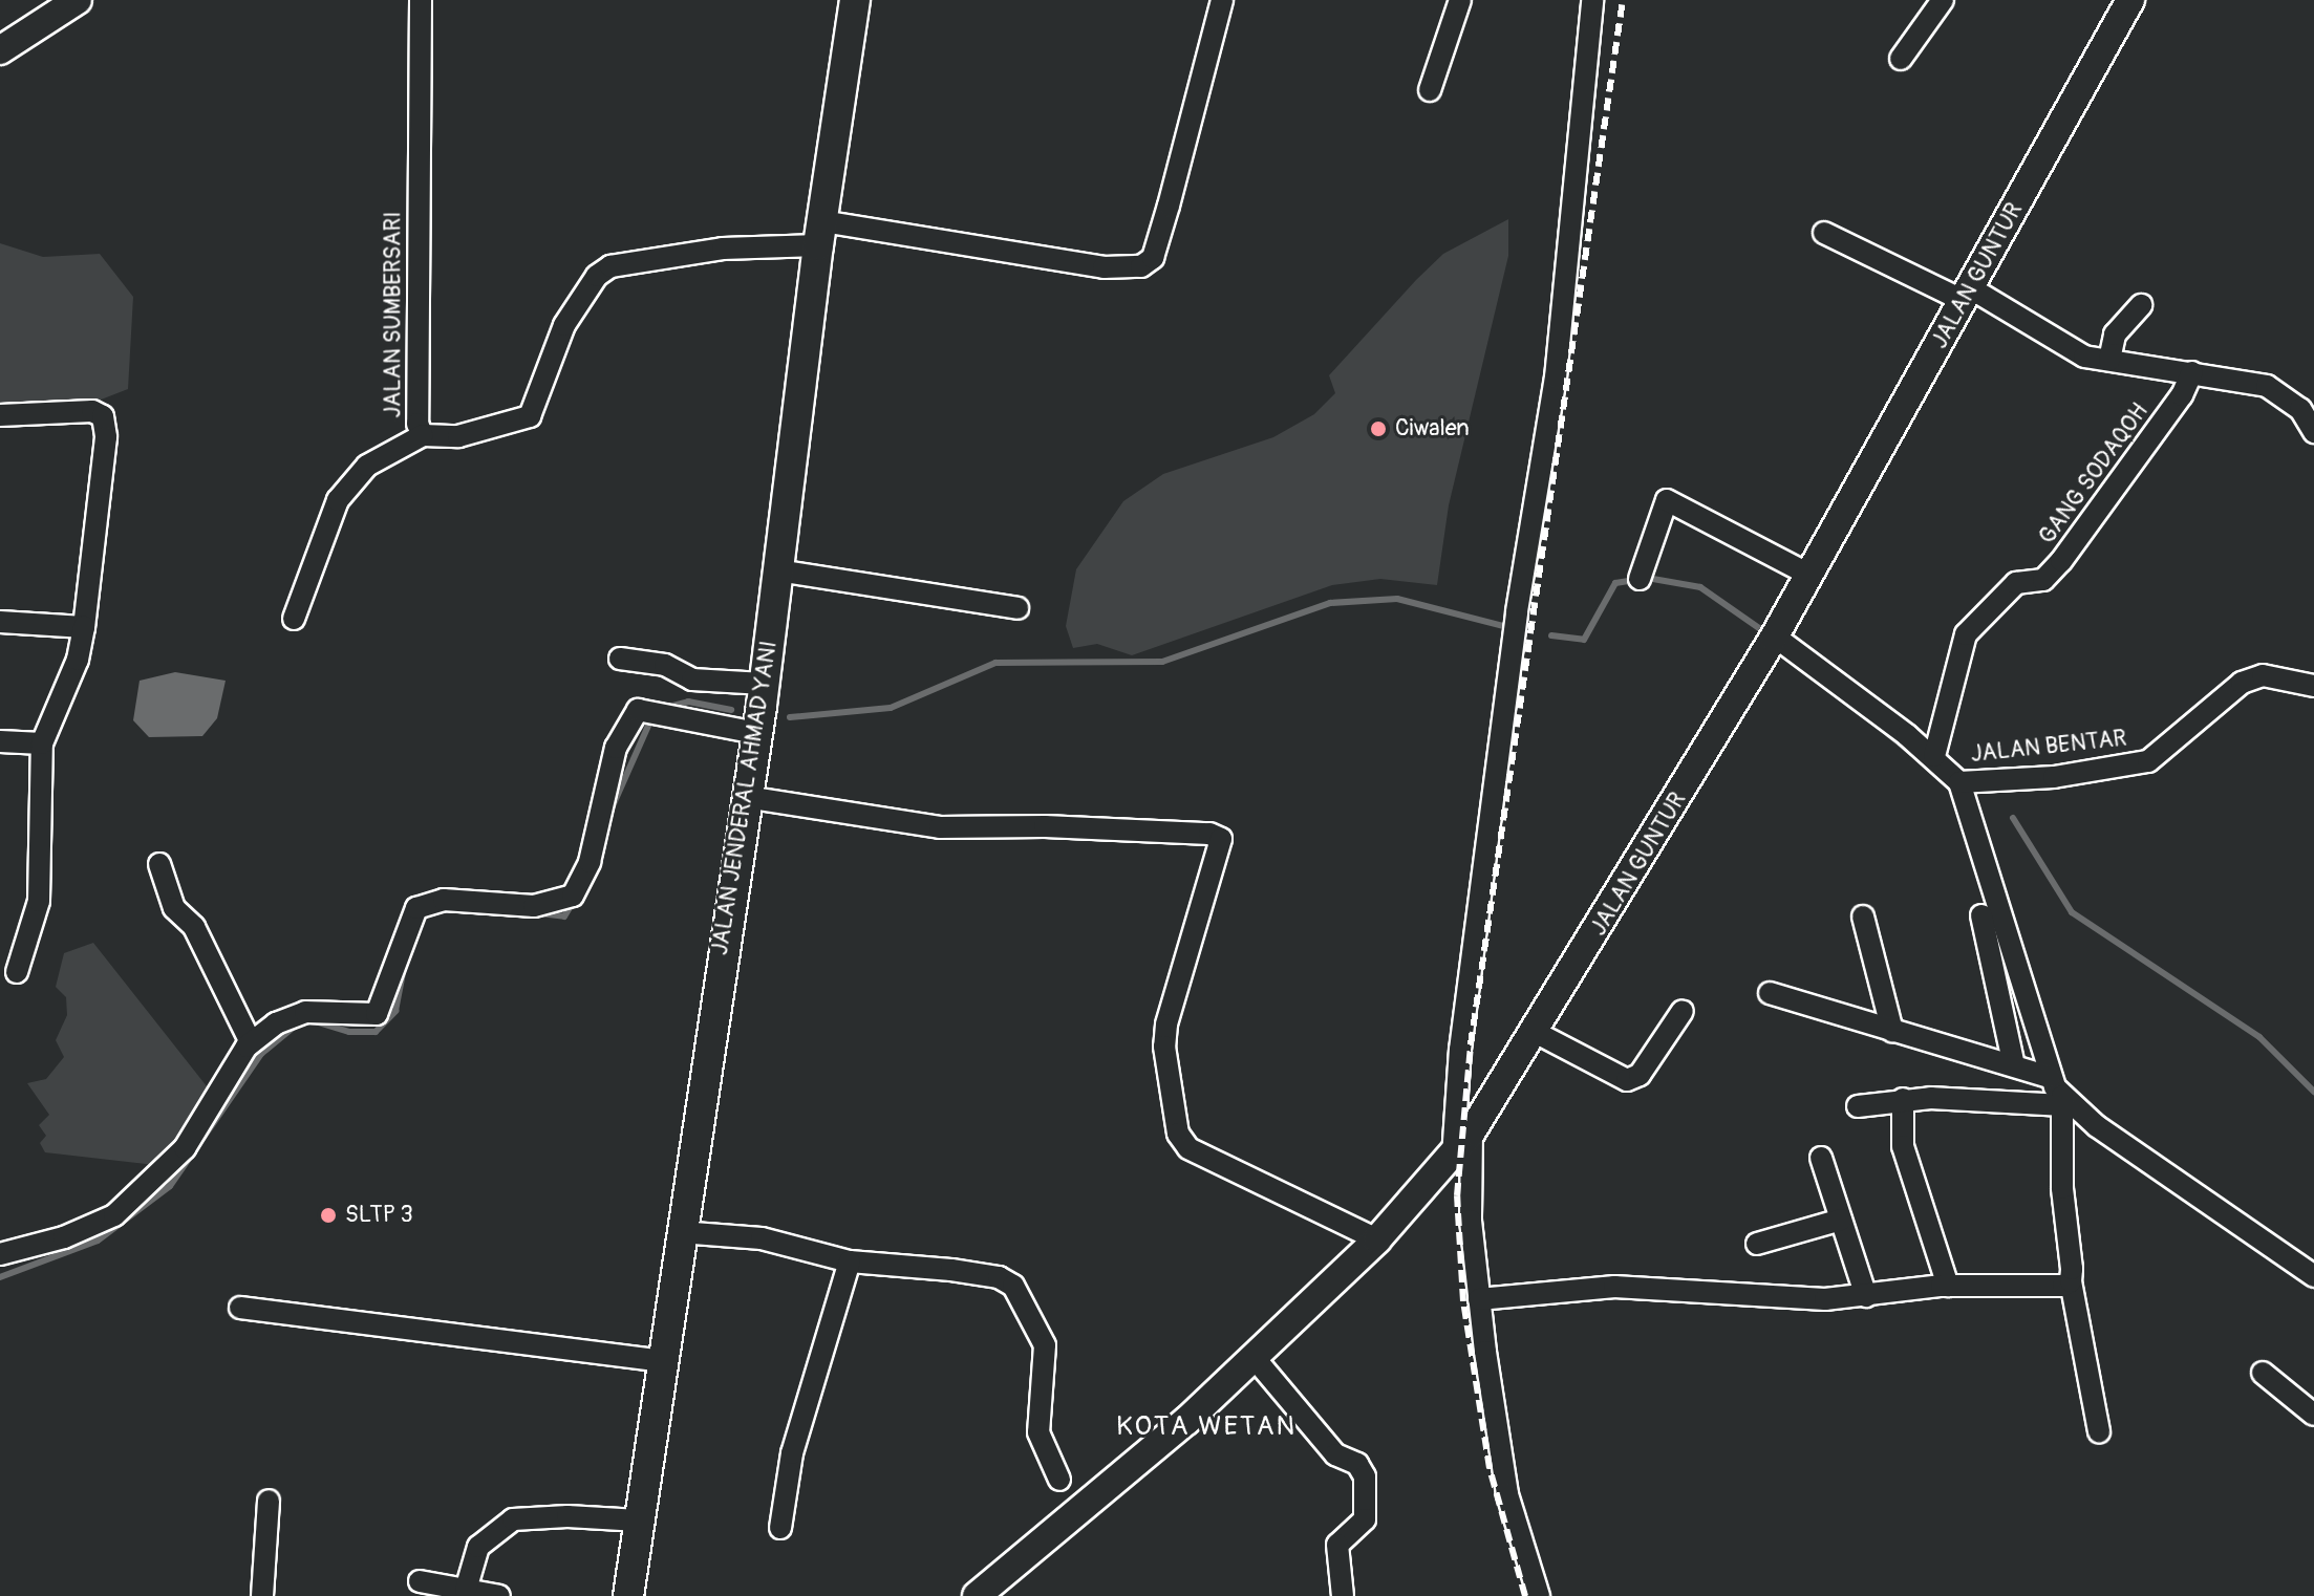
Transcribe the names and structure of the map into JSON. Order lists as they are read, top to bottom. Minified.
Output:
{"streets":{"main road":["JALAN JENDERAL AHMAD YANI"],"street":["JALAN GUNTUR","JALAN SUMBERSARI","GANG SODAQOH","JALAN BENTAR"]},"crossings":[["JALAN SUMBERSARI","JALAN JENDERAL AHMAD YANI"]],"districts":["KOTA WETAN"],"places":["Ciwalen","SLTP 3"]}
